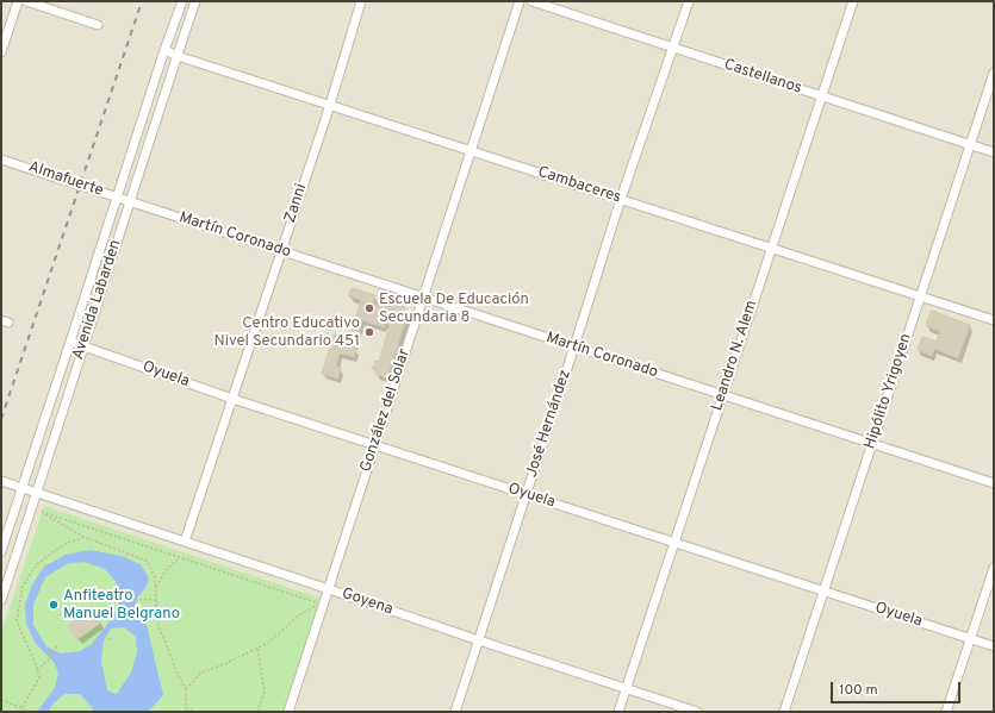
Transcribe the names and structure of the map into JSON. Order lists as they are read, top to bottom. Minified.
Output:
{"streets":{"street":["Castellanos","Almafuerte","Cambaceres","Zanni","Martín Coronado","Avenida Labarden","Leandro N. Alem","Oyuela","Hipólito Yrigoyen","González del Solar","José Hernández","Goyena"]},"crossings":[["Castellanos","Leandro N. Alem"],["Castellanos","Hipólito Yrigoyen"],["Castellanos","José Hernández"],["Almafuerte","Martín Coronado"],["Almafuerte","Avenida Labarden"],["Cambaceres","Zanni"],["Cambaceres","Avenida Labarden"],["Cambaceres","Leandro N. Alem"],["Cambaceres","Hipólito Yrigoyen"],["Cambaceres","González del Solar"],["Cambaceres","José Hernández"],["Zanni","Martín Coronado"],["Zanni","Oyuela"],["Zanni","Goyena"],["Martín Coronado","Avenida Labarden"],["Martín Coronado","Leandro N. Alem"],["Martín Coronado","Hipólito Yrigoyen"],["Martín Coronado","González del Solar"],["Martín Coronado","José Hernández"],["Avenida Labarden","Oyuela"],["Avenida Labarden","Goyena"],["Leandro N. Alem","Oyuela"],["Leandro N. Alem","Goyena"],["Oyuela","Hipólito Yrigoyen"],["Oyuela","González del Solar"],["Oyuela","José Hernández"],["González del Solar","Goyena"],["José Hernández","Goyena"]],"places":["Escuela De Educación Secundaria 8","Centro Educativo Nivel Secundario 451","Anfiteatro Manuel Belgrano"],"scale_bar":"100 m"}
